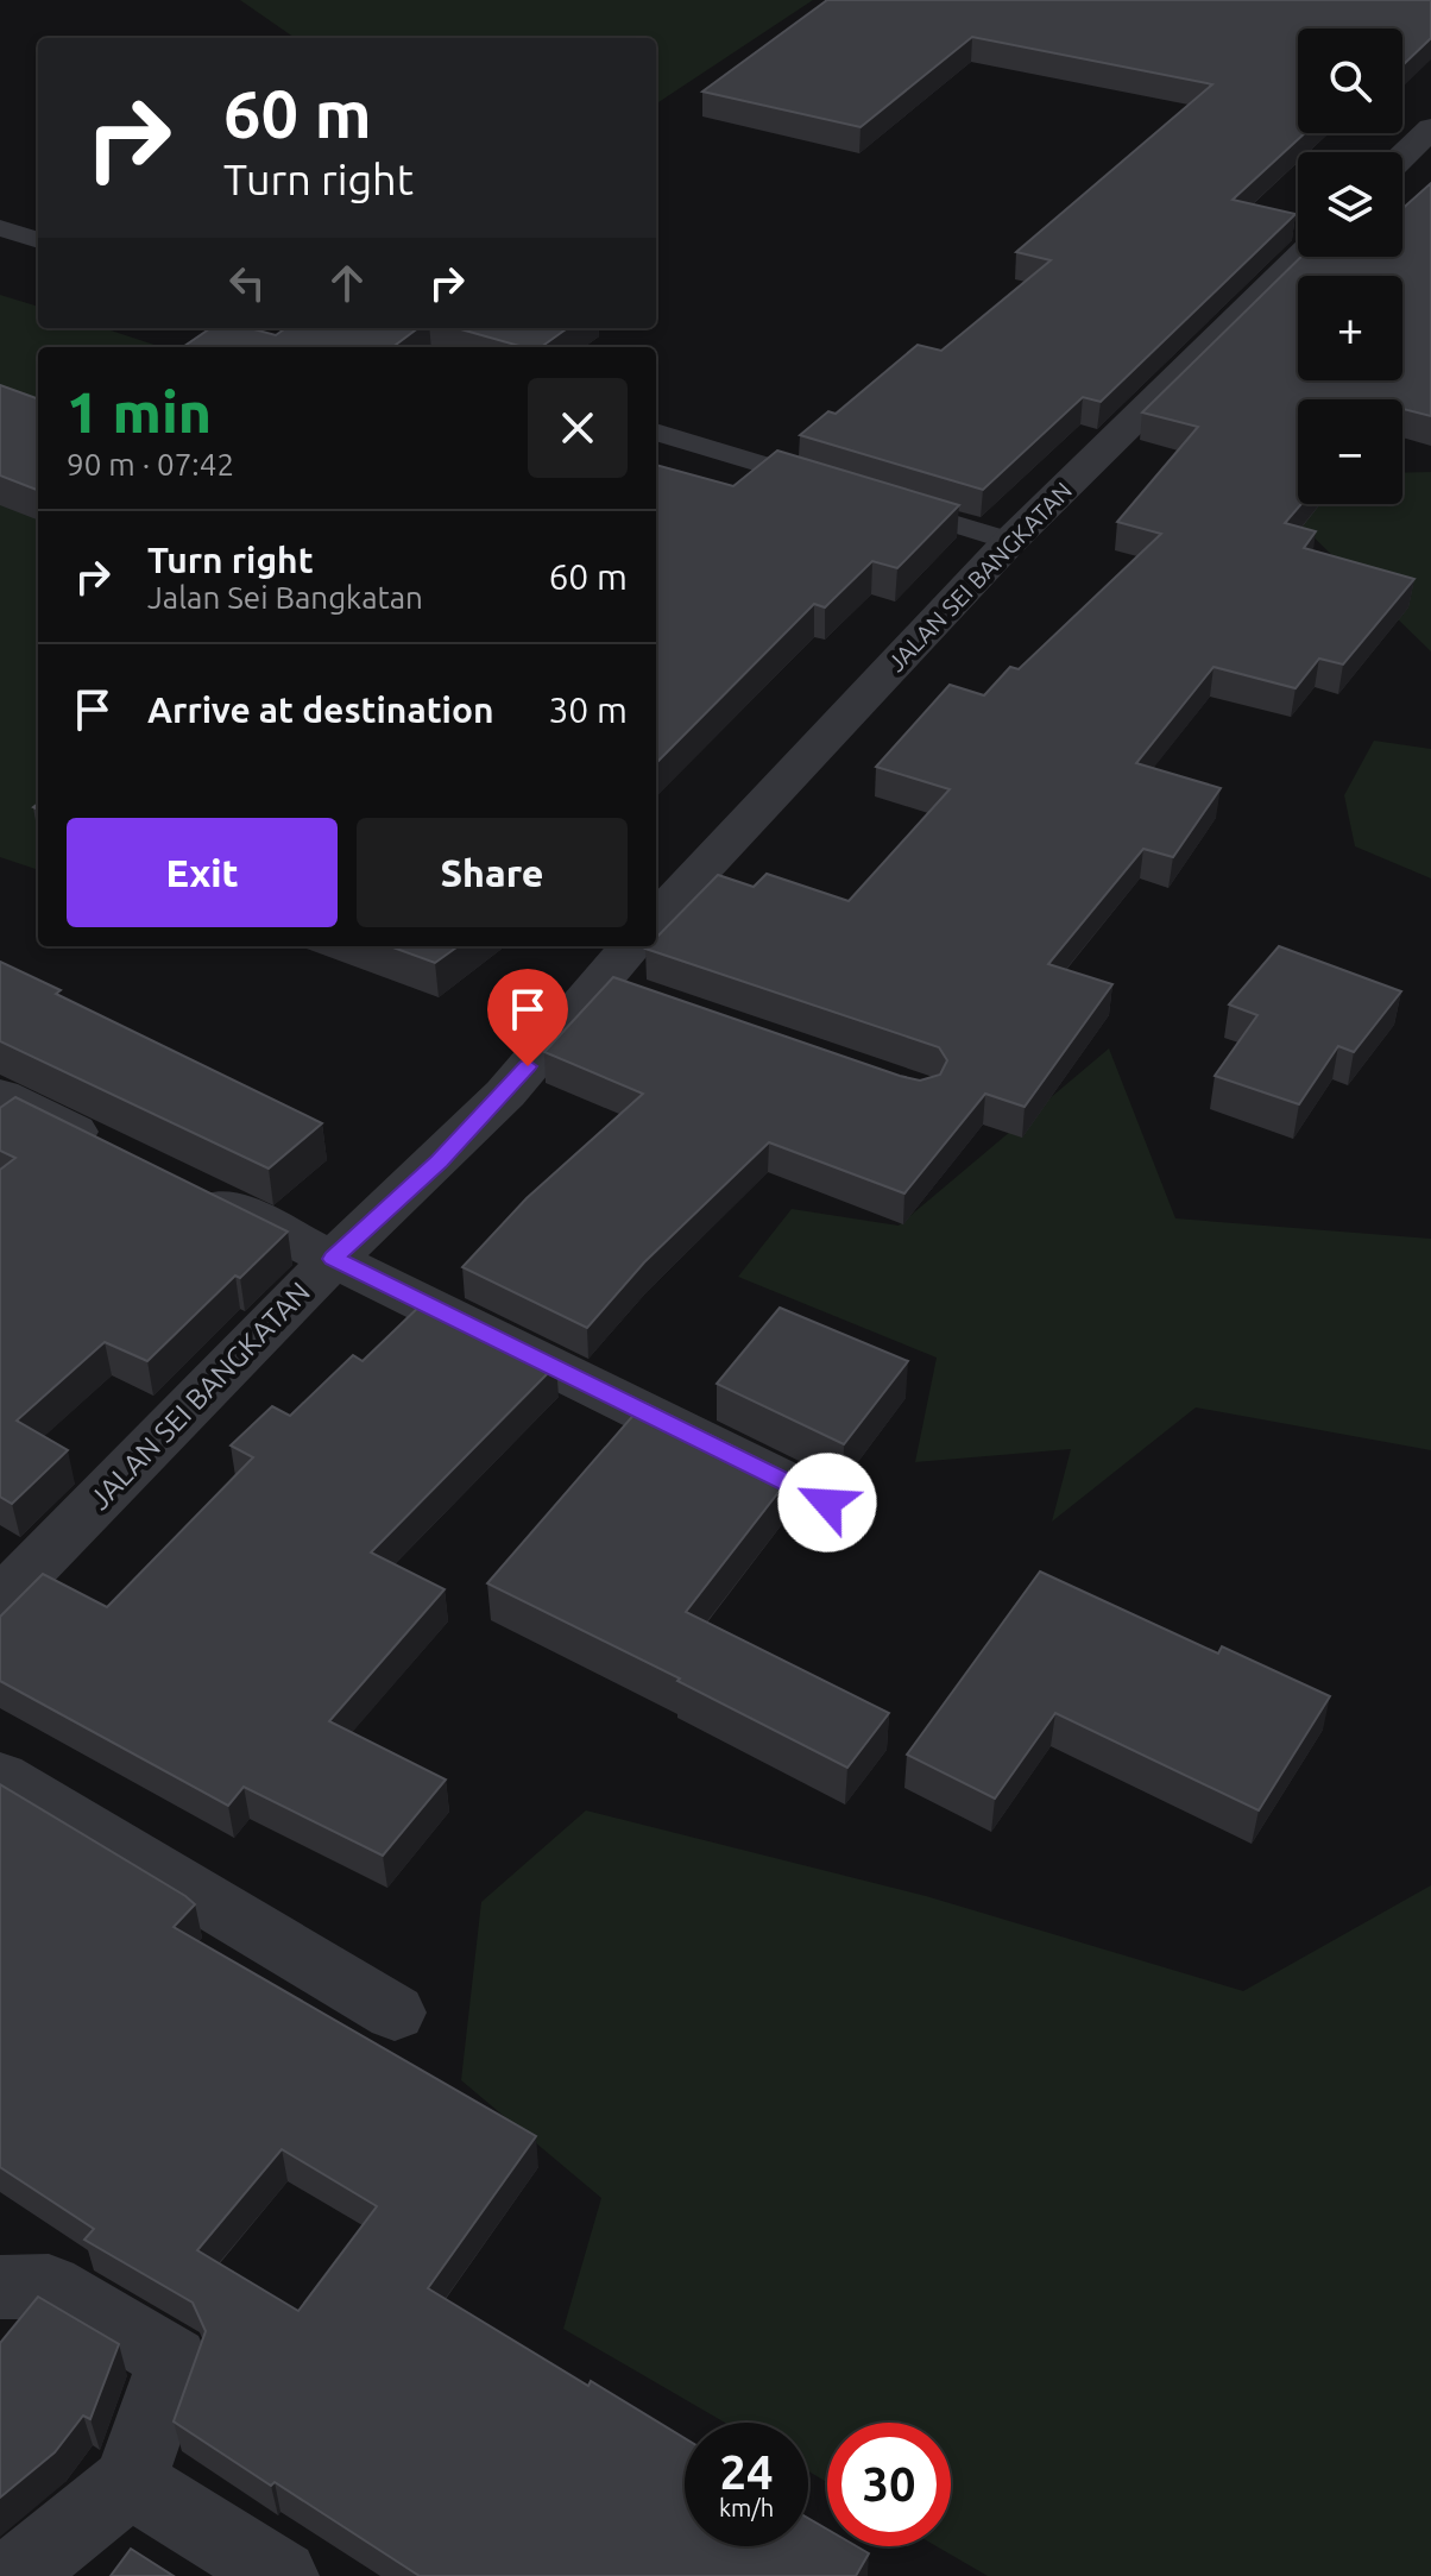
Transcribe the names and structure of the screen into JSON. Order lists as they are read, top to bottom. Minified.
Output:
{"streets":{"street":["JALAN SEI BANGKATAN"]},"page":{"map_buttons":["+","−"],"turn":["60 m","Turn right"],"heading":["1 min","90 m · 07:42"],"list":[{"name":"Turn right","note":"Jalan Sei Bangkatan","value":"60 m"},{"name":"Arrive at destination","value":"30 m"}],"buttons":["Exit","Share"],"speed":"24 km/h","limit":"30"}}
